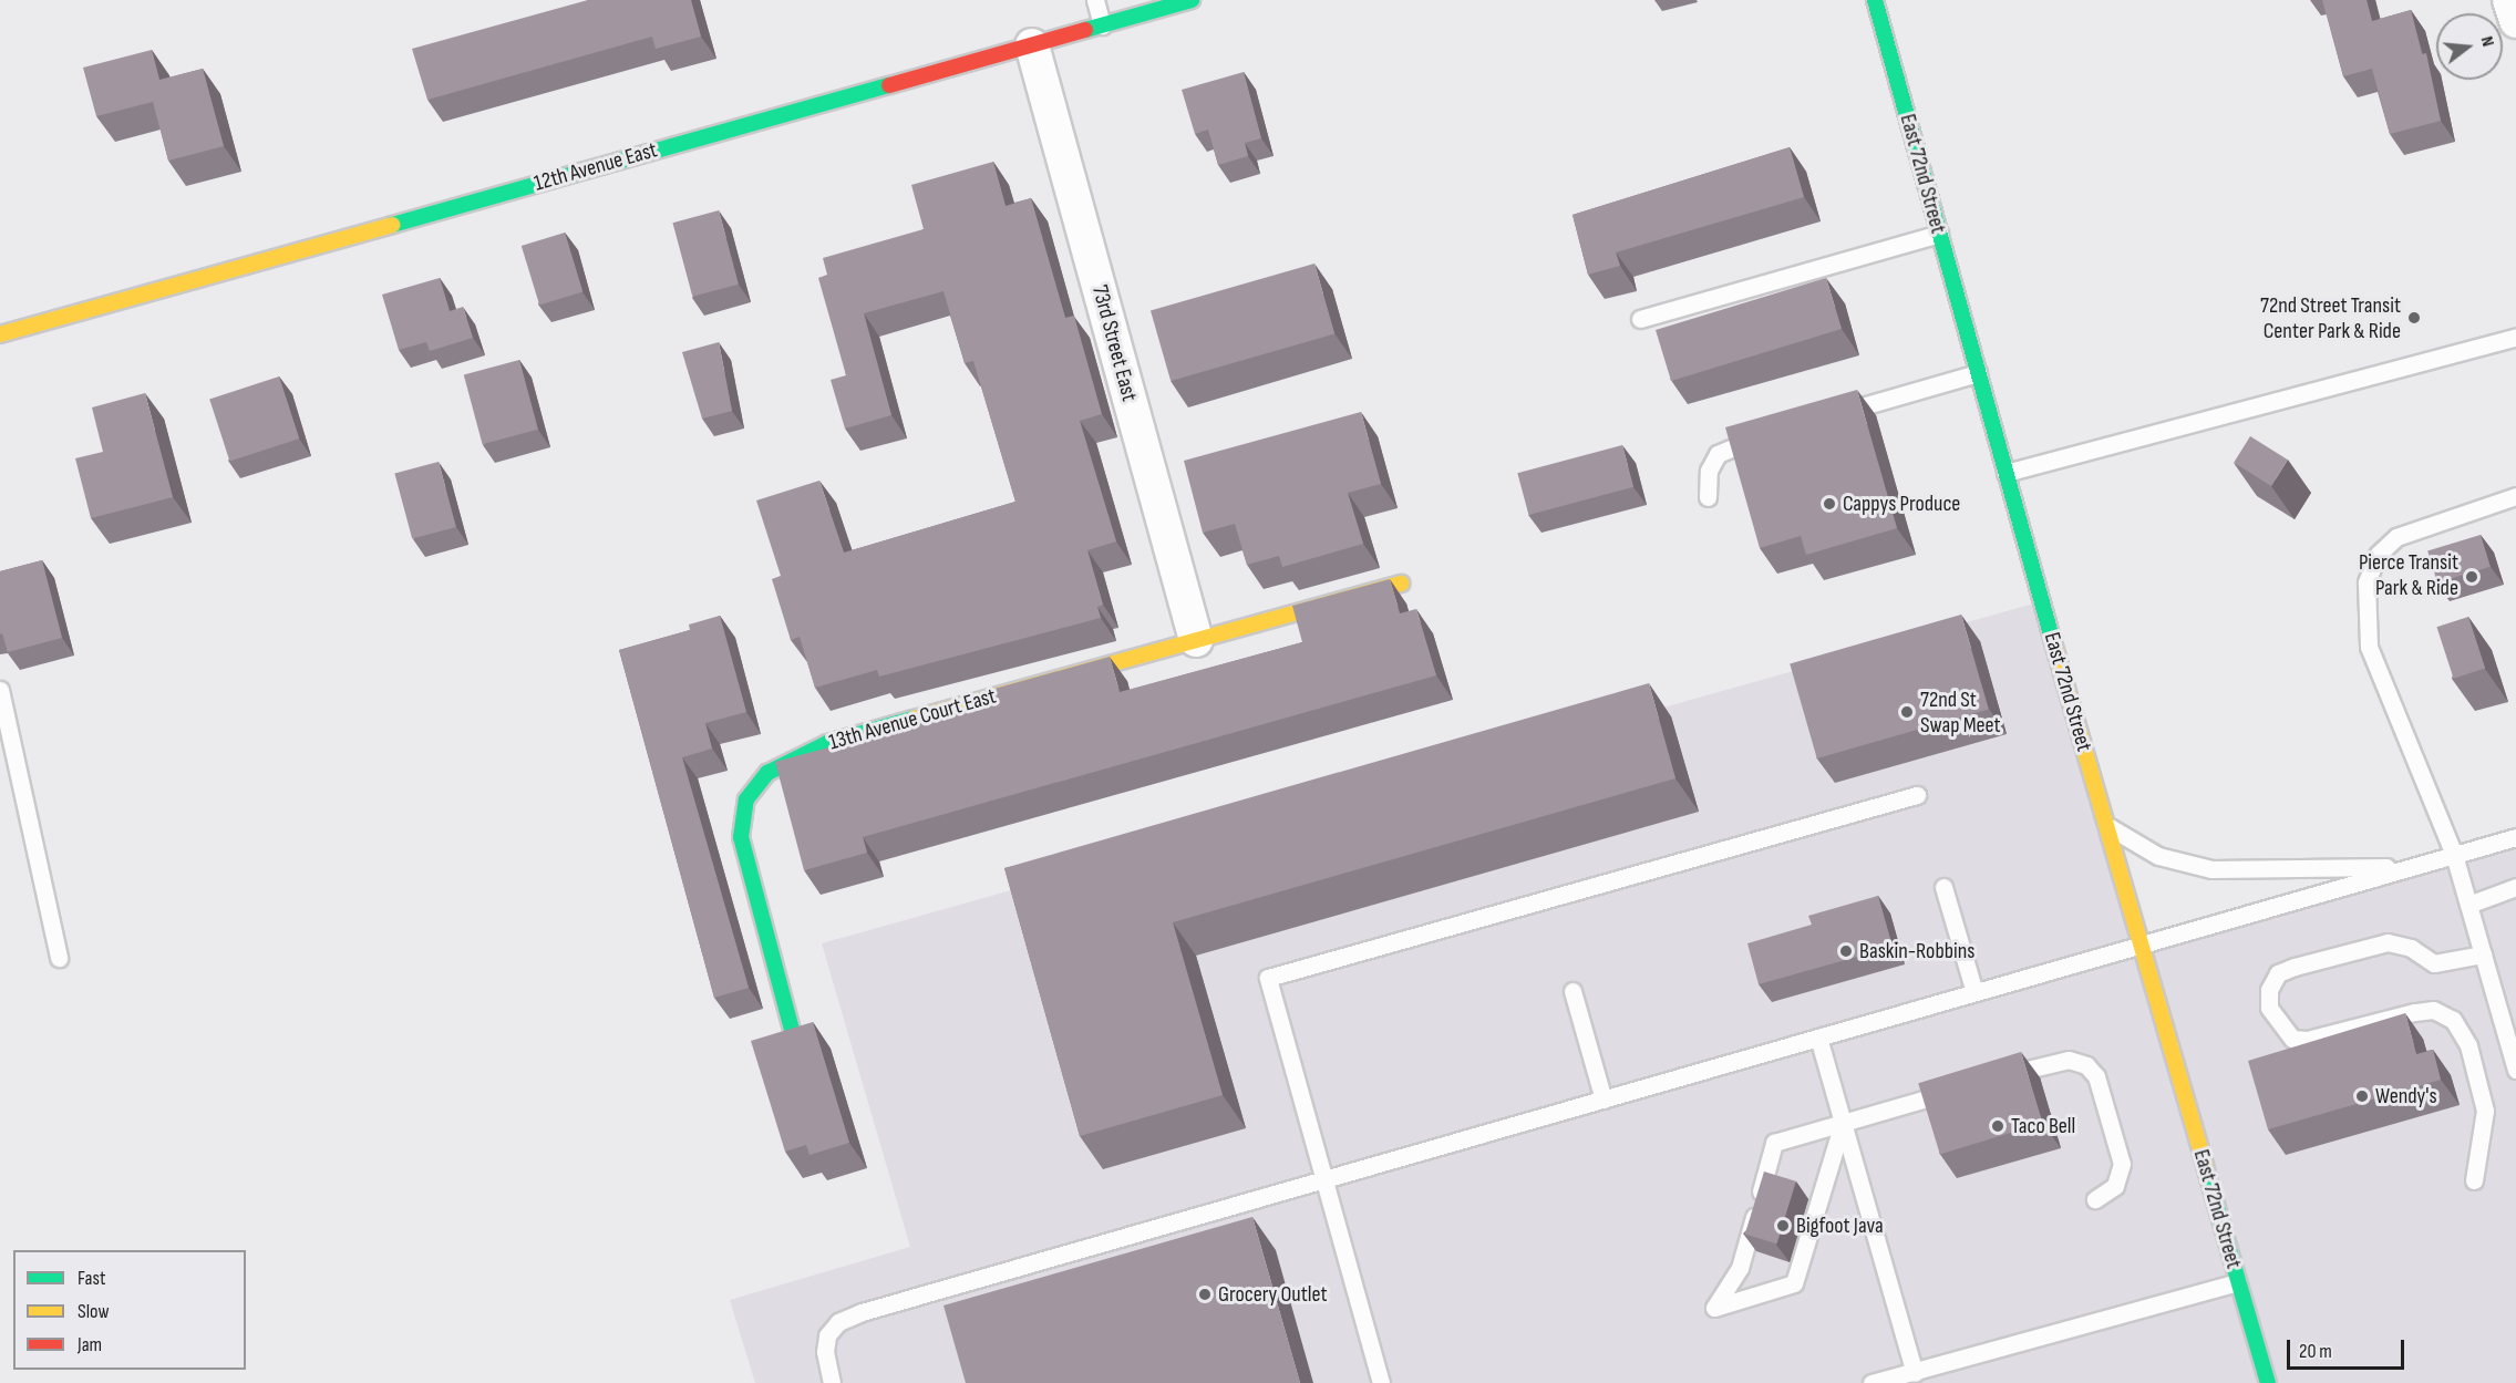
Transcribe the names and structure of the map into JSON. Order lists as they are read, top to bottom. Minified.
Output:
{"streets":{"street":["12th Avenue East","East 72nd Street","73rd Street East","13th Avenue Court East"]},"crossings":[["12th Avenue East","73rd Street East"],["73rd Street East","13th Avenue Court East"]],"places":["72nd Street Transit Center Park & Ride","Cappys Produce","Pierce Transit Park & Ride","72nd St Swap Meet","Baskin-Robbins","Wendy's","Taco Bell","Bigfoot Java","Grocery Outlet"],"legend":["Fast","Slow","Jam"],"scale_bar":"20 m","north":"right"}
